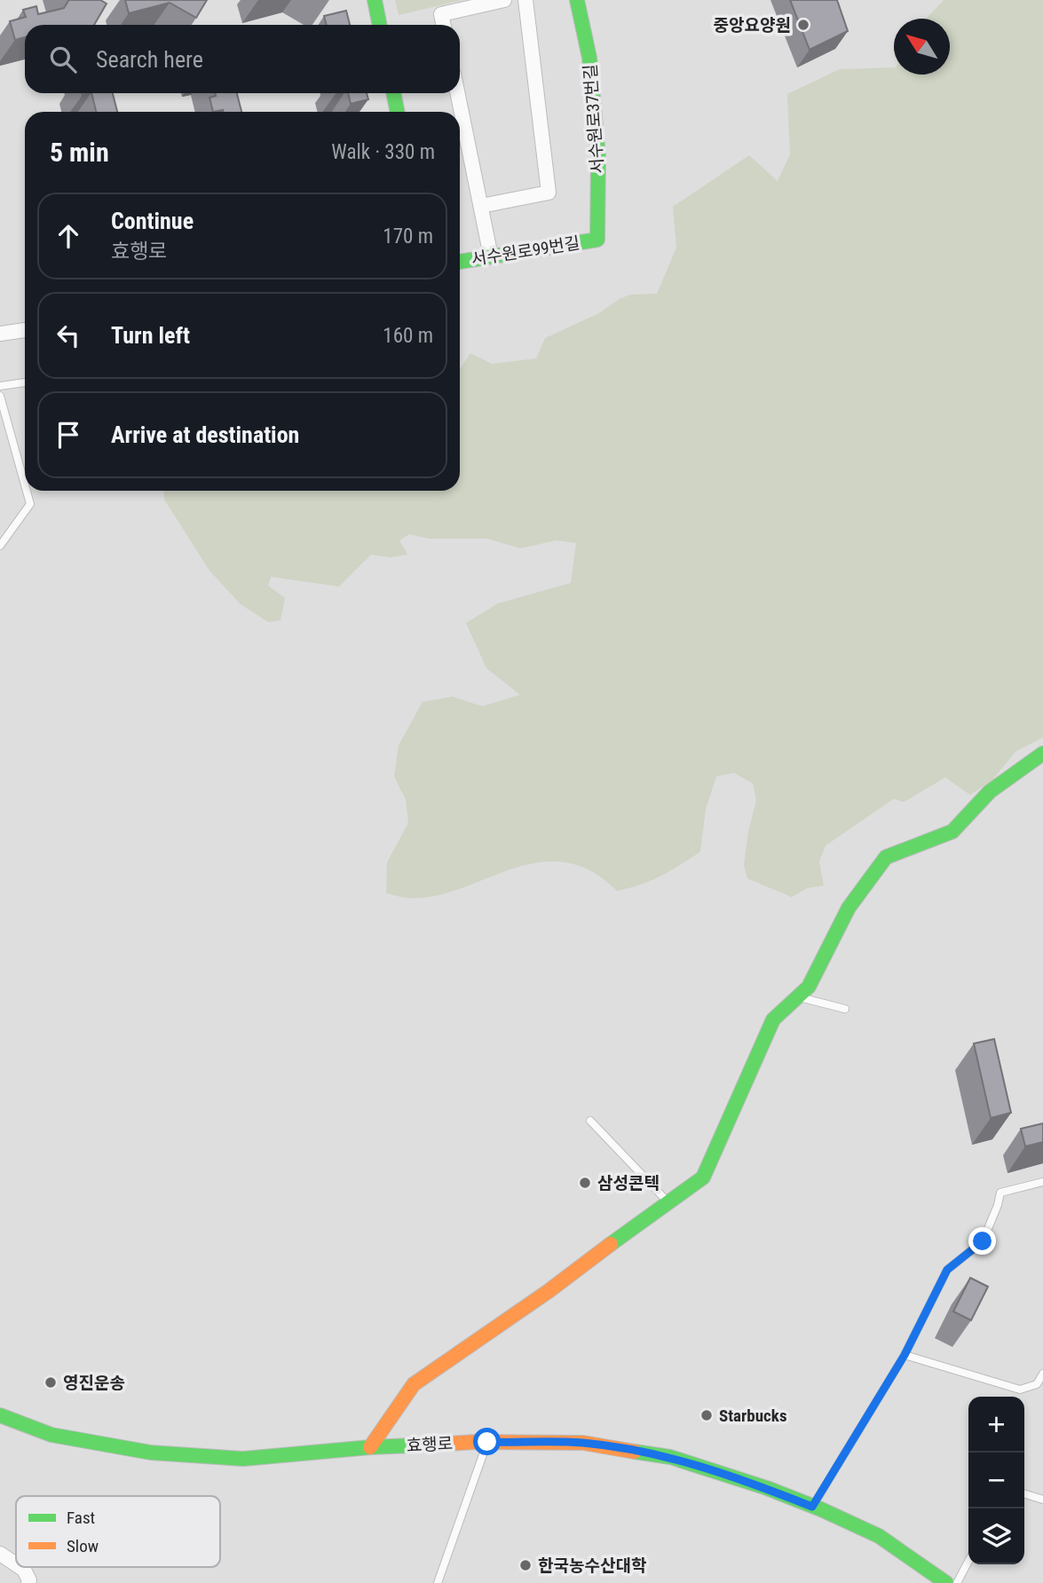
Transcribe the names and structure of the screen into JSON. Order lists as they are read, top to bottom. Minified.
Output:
{"streets":{"street":["서수원로37번길","서수원로99번길","효행로"]},"crossings":[["서수원로37번길","서수원로99번길"]],"places":["중앙요양원","삼성콘텍","영진운송","Starbucks","한국농수산대학"],"legend":["Fast","Slow"],"north":"top left","page":{"search":"Search here","heading":["5 min","Walk · 330 m"],"list":[["Continue","효행로","170 m"],["Turn left","160 m"],"Arrive at destination"],"map_buttons":["+","−"]}}
